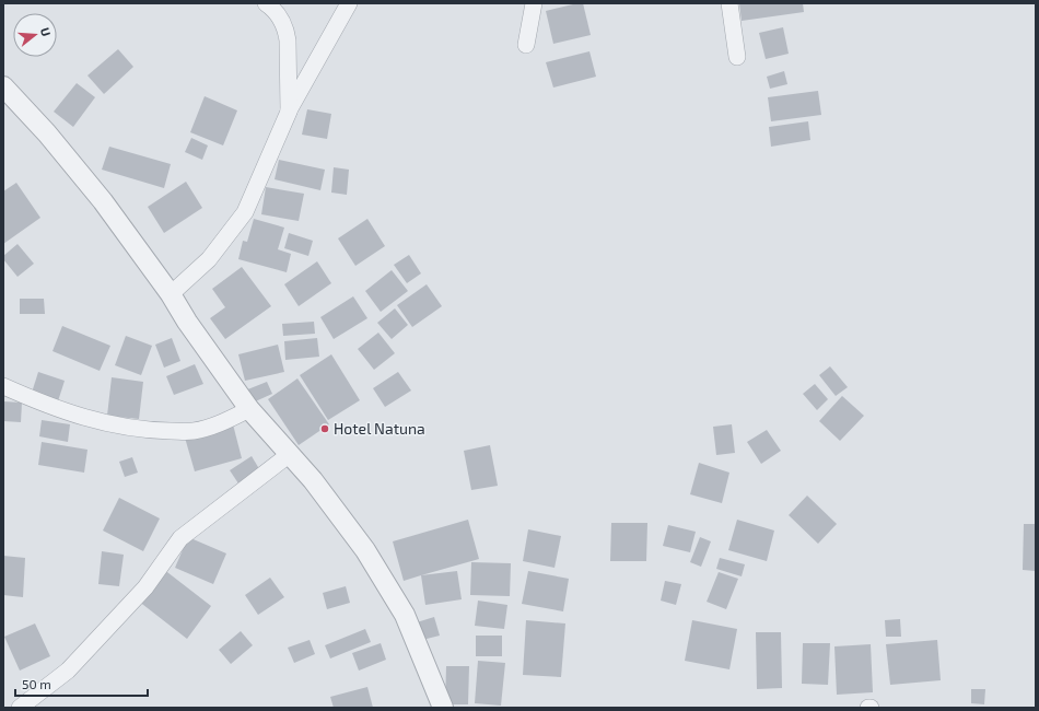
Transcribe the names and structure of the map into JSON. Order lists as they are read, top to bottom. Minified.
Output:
{"places":["Hotel Natuna"],"scale_bar":"50 m","north":"right"}
